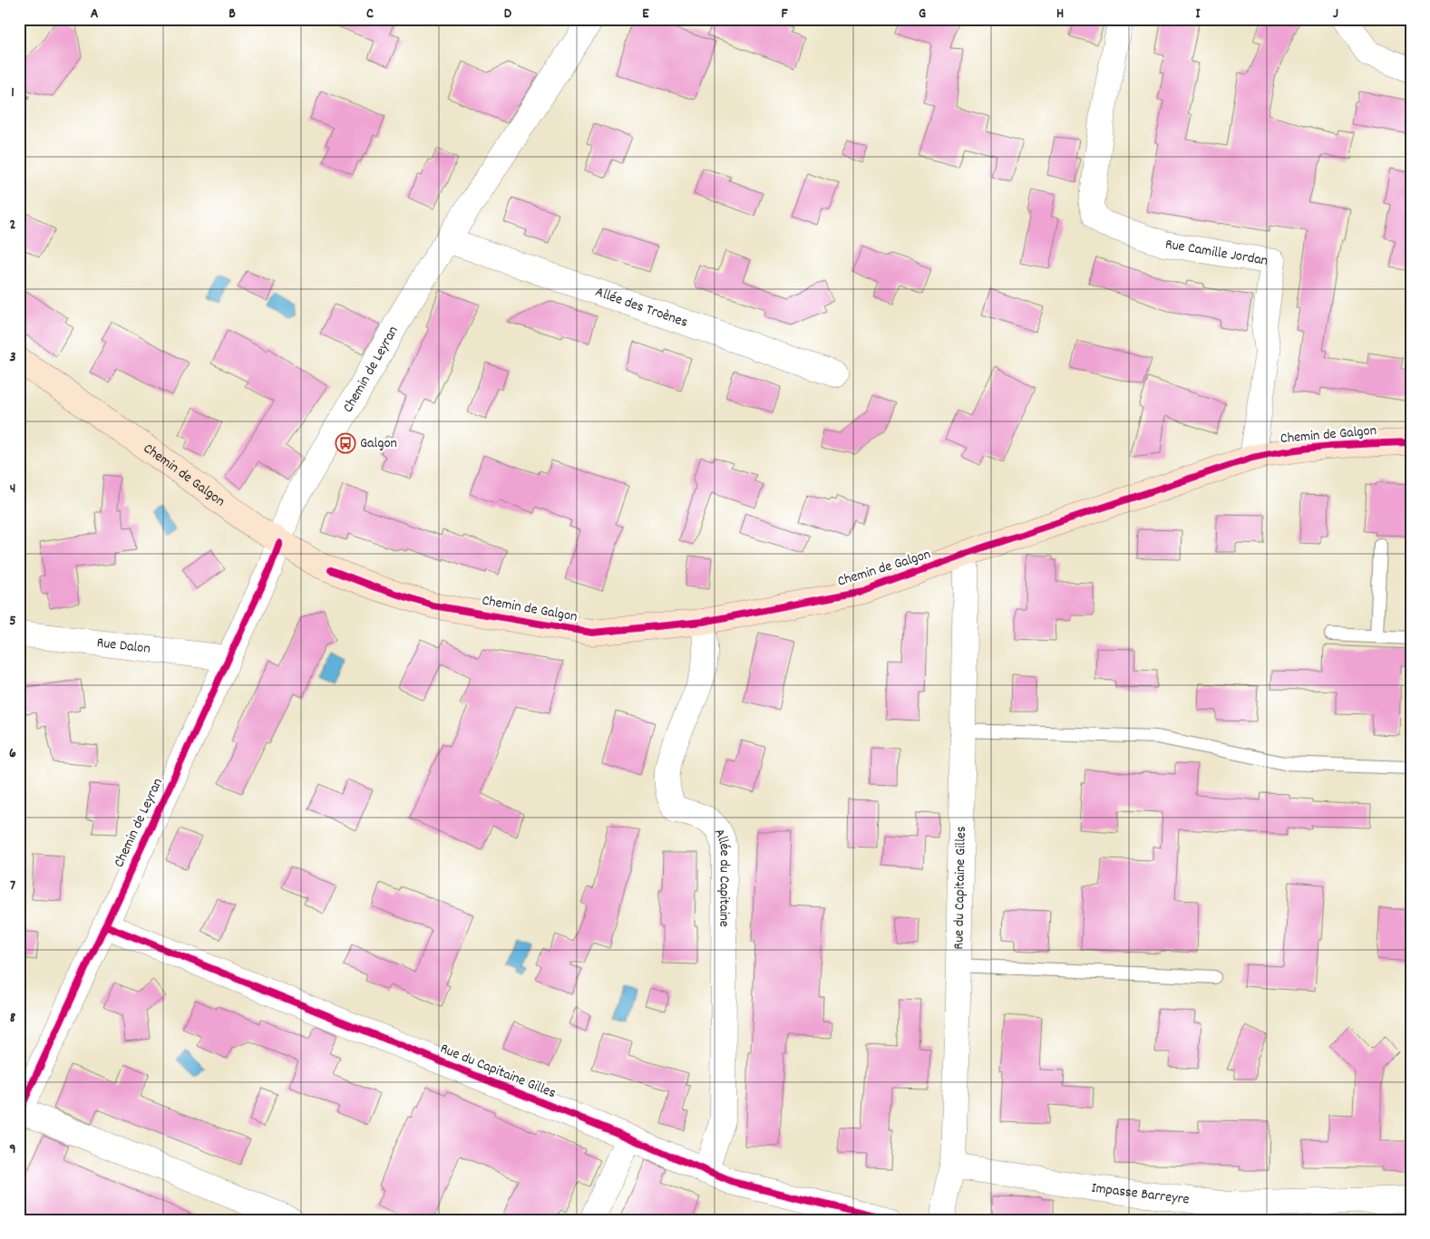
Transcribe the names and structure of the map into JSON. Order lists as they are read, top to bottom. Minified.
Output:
{"streets":{"main road":["Chemin de Galgon"],"street":["Rue Camille Jordan","Allée des Troènes","Chemin de Leyran","Rue Dalon","Allée du Capitaine","Rue du Capitaine Gilles","Impasse Barreyre"]},"crossings":[["Rue Camille Jordan","Chemin de Galgon"],["Allée des Troènes","Chemin de Leyran"],["Chemin de Leyran","Chemin de Galgon"],["Chemin de Leyran","Rue Dalon"],["Chemin de Leyran","Rue du Capitaine Gilles"],["Chemin de Galgon","Allée du Capitaine"],["Chemin de Galgon","Rue du Capitaine Gilles"],["Allée du Capitaine","Rue du Capitaine Gilles"],["Rue du Capitaine Gilles","Impasse Barreyre"]],"places":{"bus stop":["Galgon"]},"grid":{"columns":["A","B","C","D","E","F","G","H","I","J"],"rows":["1","2","3","4","5","6","7","8","9"]}}
